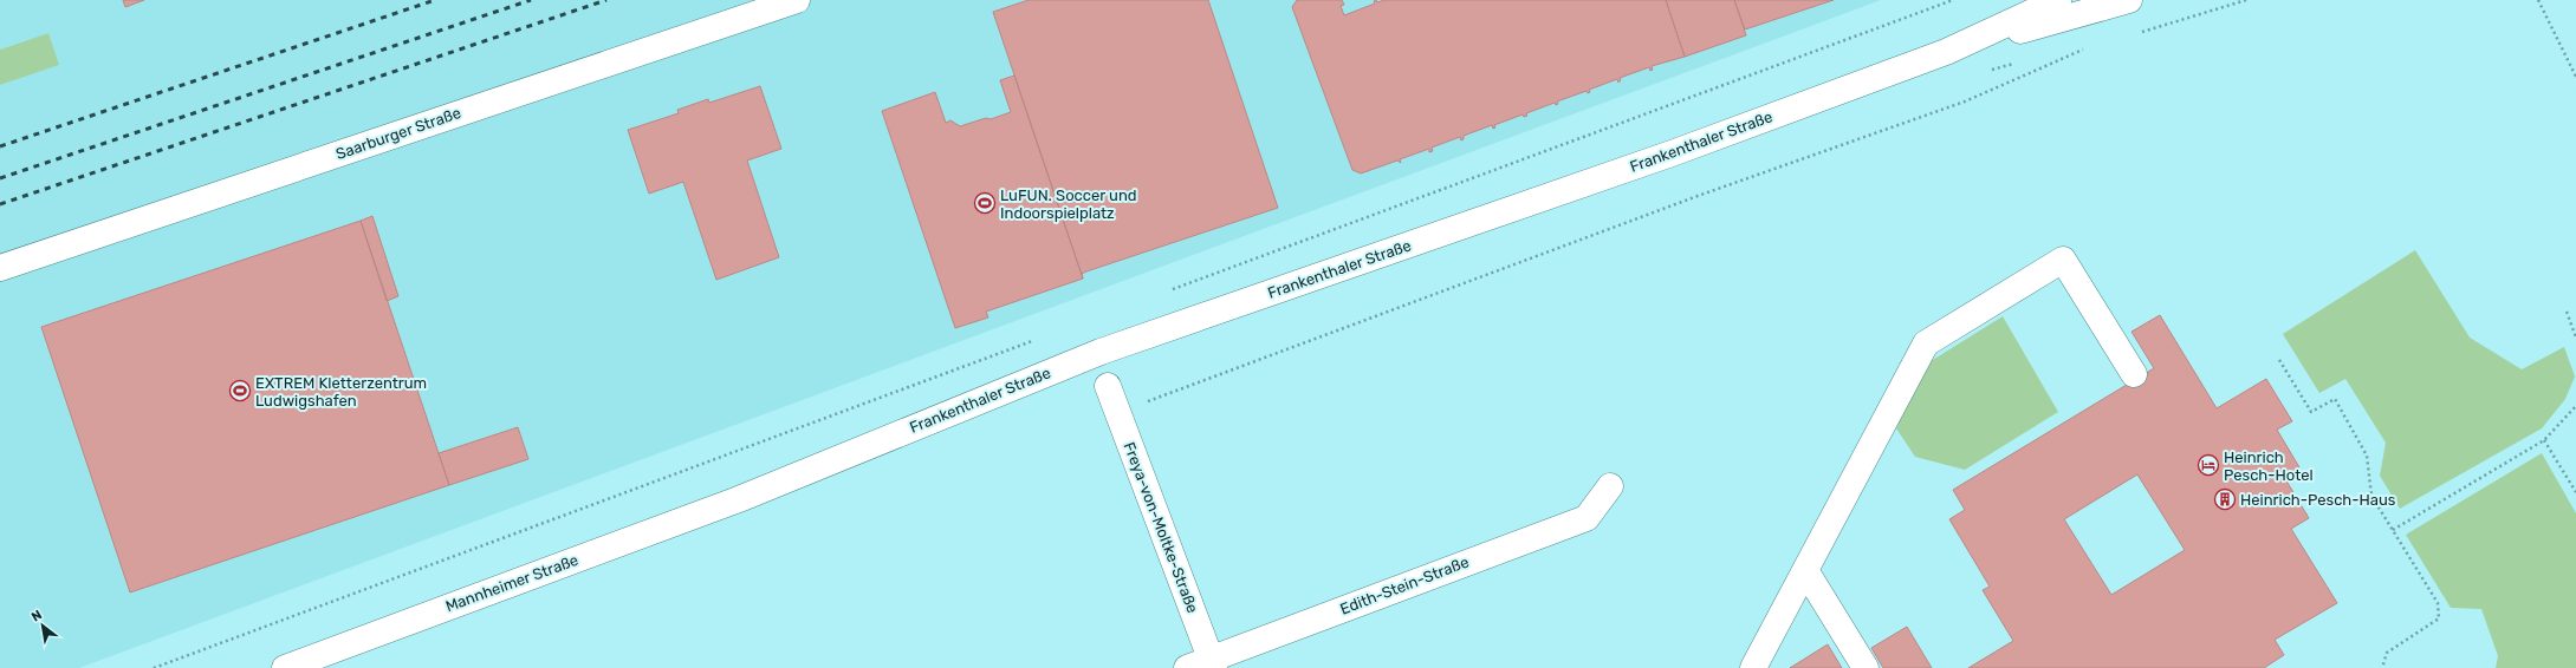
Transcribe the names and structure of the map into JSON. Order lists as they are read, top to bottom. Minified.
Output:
{"streets":{"street":["Saarburger Straße","Frankenthaler Straße","Freya-von-Moltke-Straße","Mannheimer Straße","Edith-Stein-Straße"]},"crossings":[["Frankenthaler Straße","Mannheimer Straße"],["Freya-von-Moltke-Straße","Edith-Stein-Straße"]],"places":{"sports":["LuFUN. Soccer und Indoorspielplatz","EXTREM Kletterzentrum Ludwigshafen"],"hotel":["Heinrich Pesch-Hotel"],"building":["Heinrich-Pesch-Haus"]},"north":"top left"}
